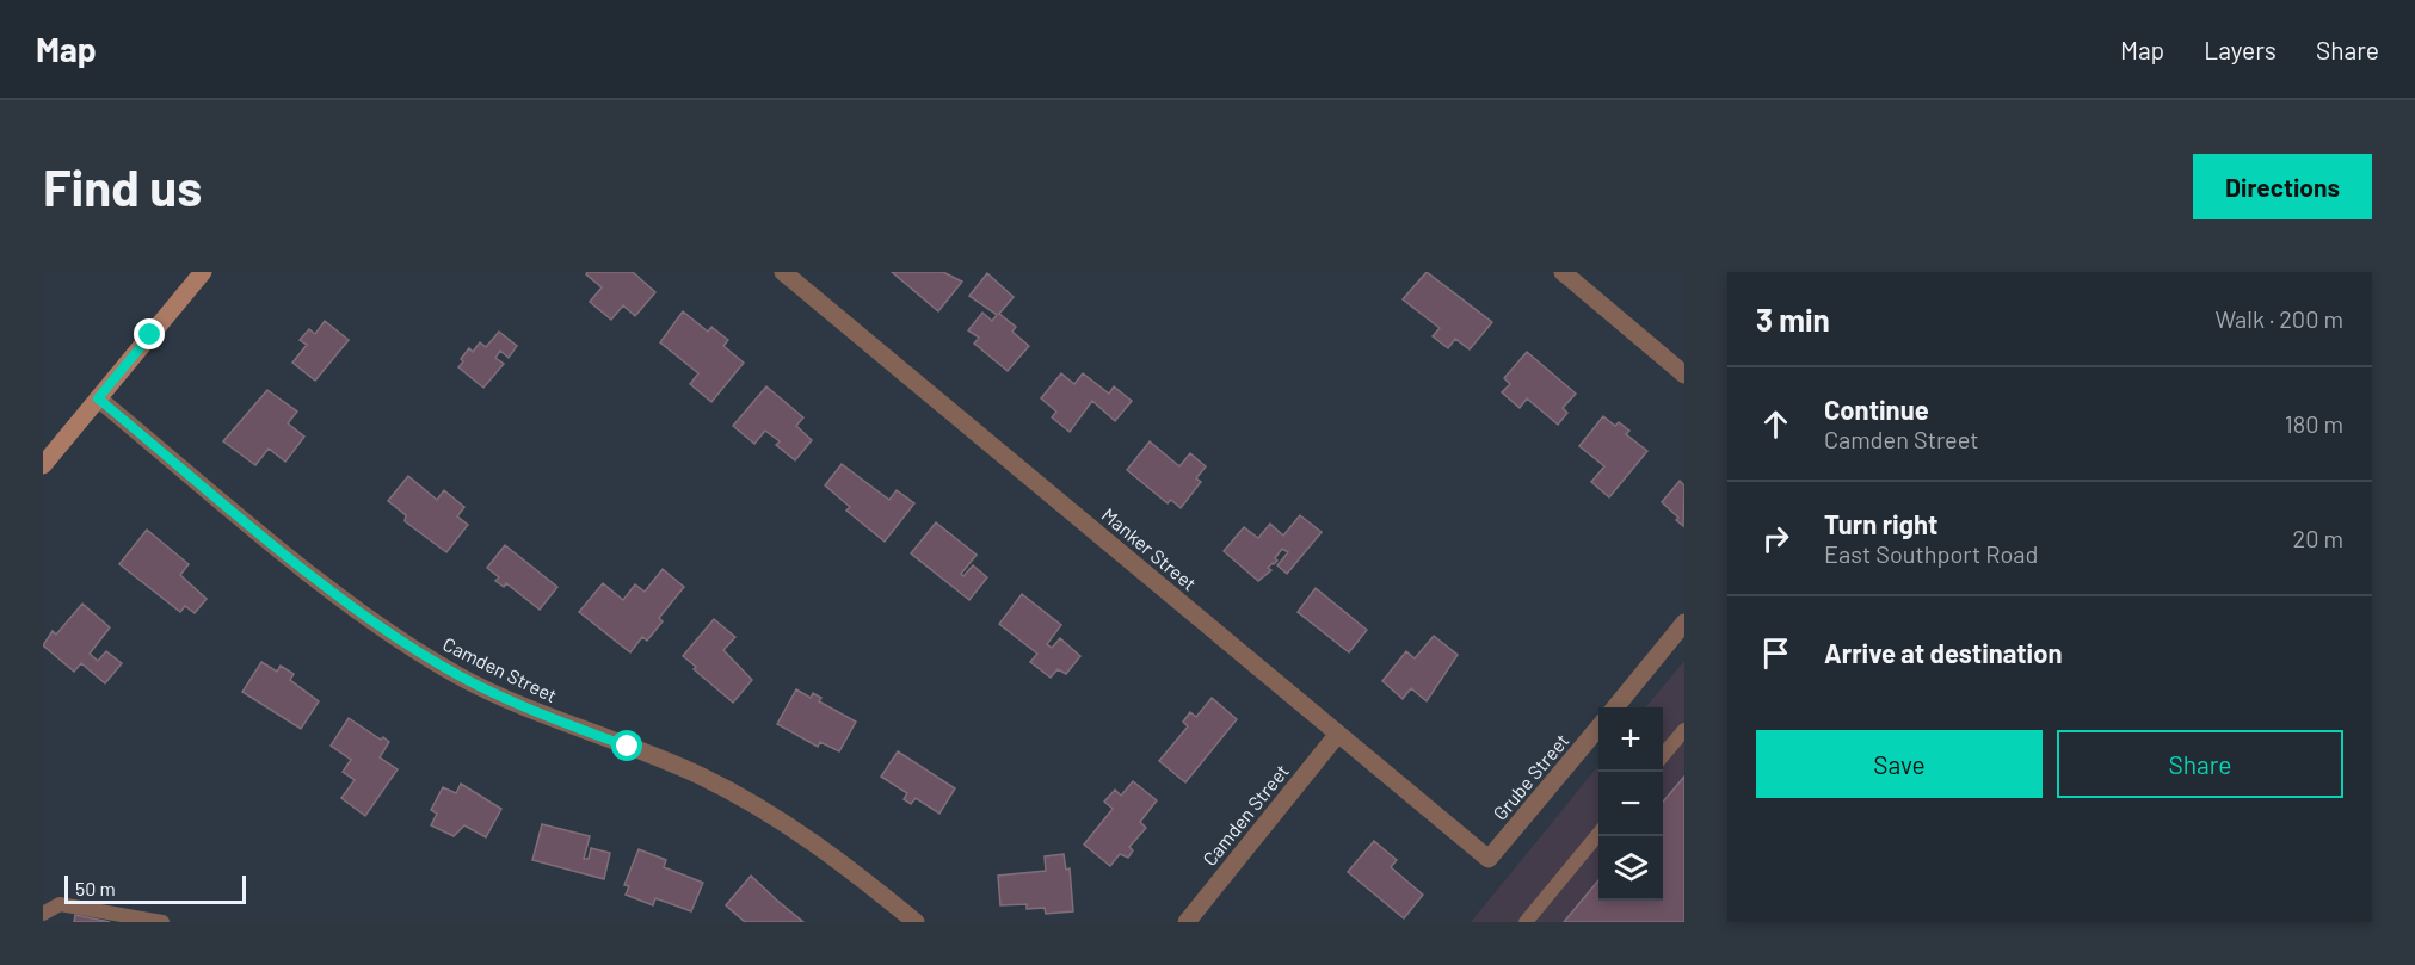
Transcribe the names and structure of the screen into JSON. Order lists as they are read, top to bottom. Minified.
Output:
{"streets":{"street":["Manker Street","Camden Street","Grube Street"]},"crossings":[["Manker Street","Camden Street"],["Manker Street","Grube Street"]],"scale_bar":"50 m","page":{"header":"Map","nav":["Map","Layers","Share"],"buttons":["Directions",["Save","Share"]],"title":"Find us","heading":["3 min","Walk · 200 m"],"list":[["Continue","Camden Street","180 m"],["Turn right","East Southport Road","20 m"],"Arrive at destination"],"map_buttons":["+","−"],"scale":"50 m"}}
